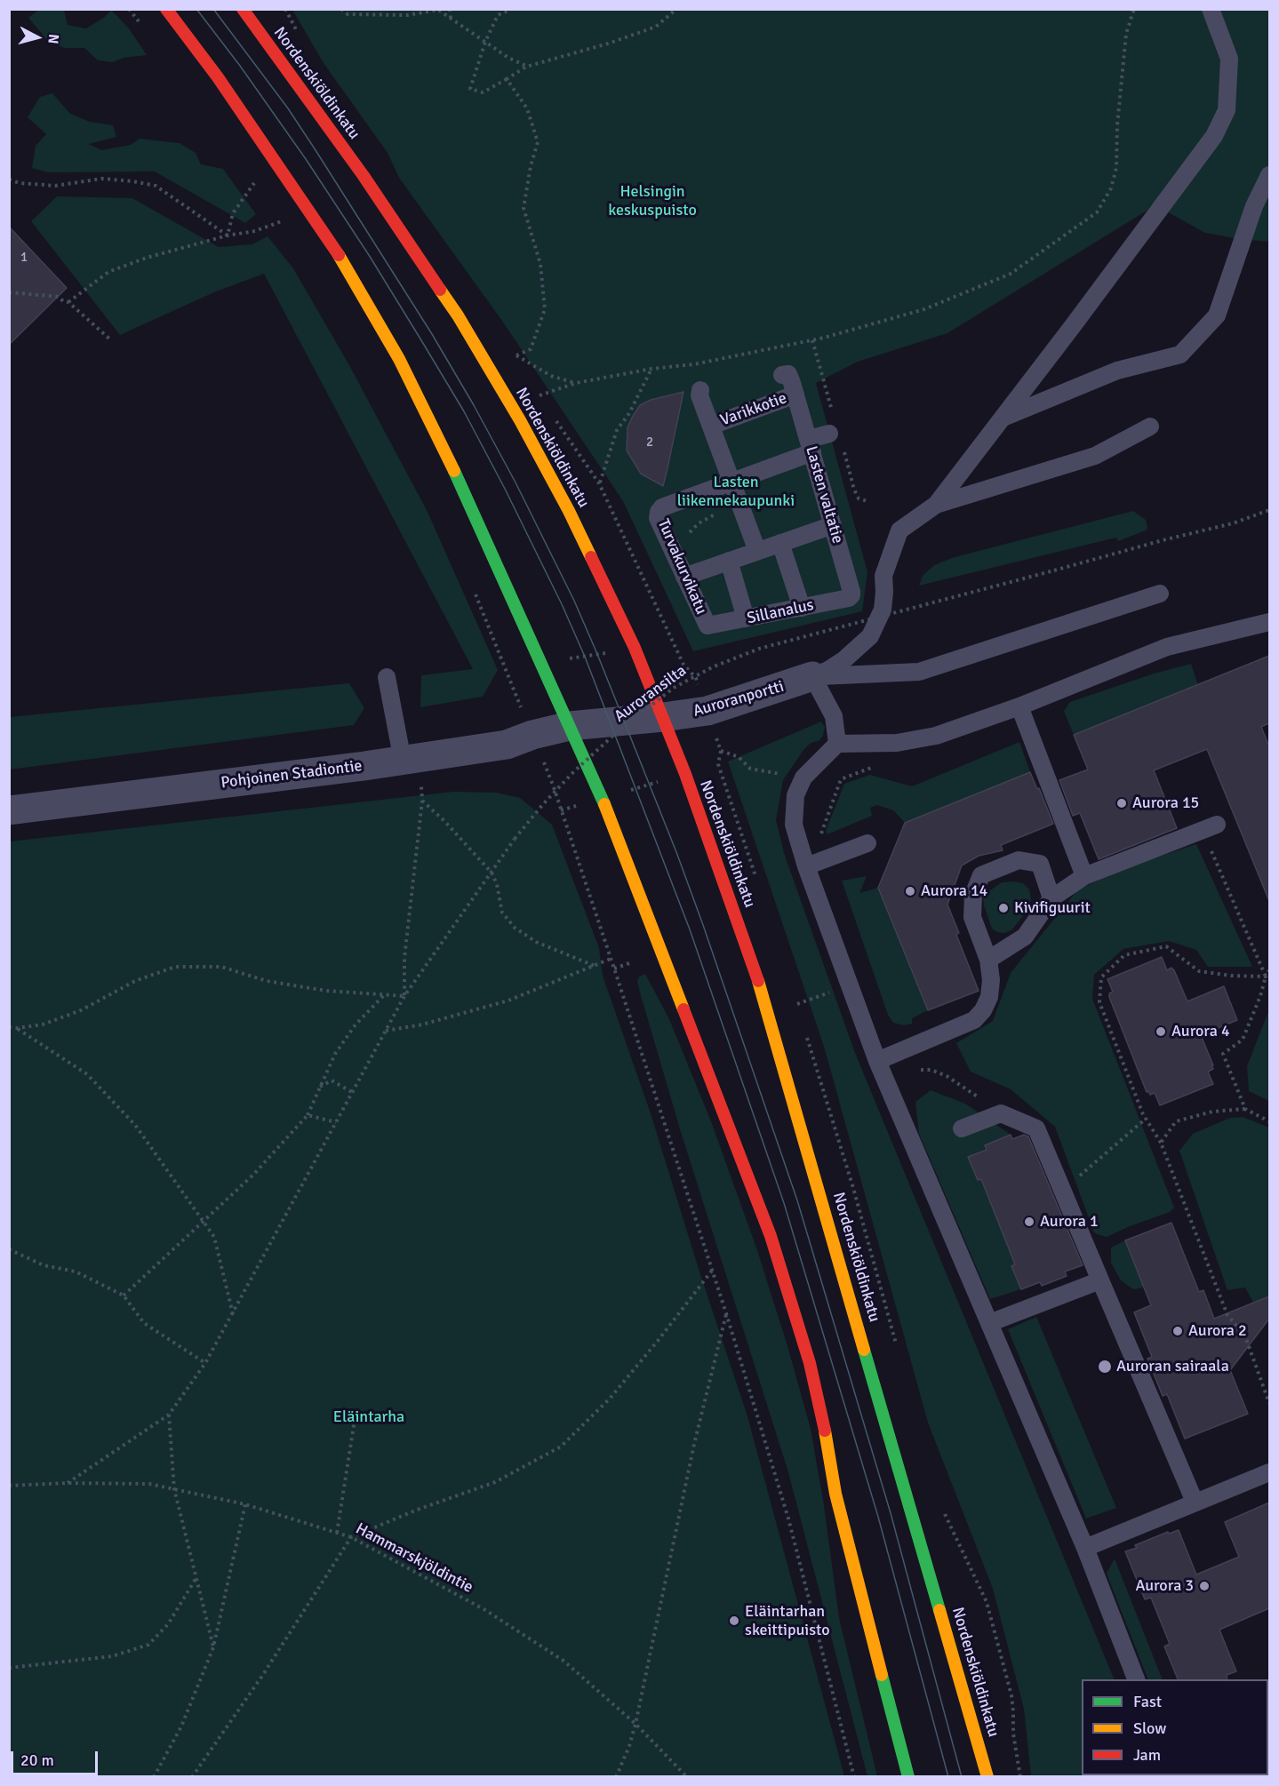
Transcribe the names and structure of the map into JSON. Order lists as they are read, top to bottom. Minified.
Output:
{"streets":{"main road":["Nordenskiöldinkatu"],"street":["Auroranportti","Pohjoinen Stadiontie"],"lane":["Varikkotie","Lasten valtatie","Turvakurvikatu","Sillanalus"],"path":["Auroransilta","Hammarskjöldintie"]},"crossings":[["Nordenskiöldinkatu","Auroranportti"],["Varikkotie","Lasten valtatie"],["Lasten valtatie","Turvakurvikatu"],["Lasten valtatie","Sillanalus"],["Turvakurvikatu","Sillanalus"],["Auroranportti","Pohjoinen Stadiontie"]],"parks":["Helsingin keskuspuisto","Lasten liikennekaupunki","Eläintarha"],"places":["Aurora 15","Aurora 14","Kivifiguurit","Aurora 4","Aurora 1","Aurora 2","Auroran sairaala","Aurora 3","Eläintarhan skeittipuisto"],"house_numbers":["1","2"],"legend":["Fast","Slow","Jam"],"scale_bar":"20 m","north":"right"}
